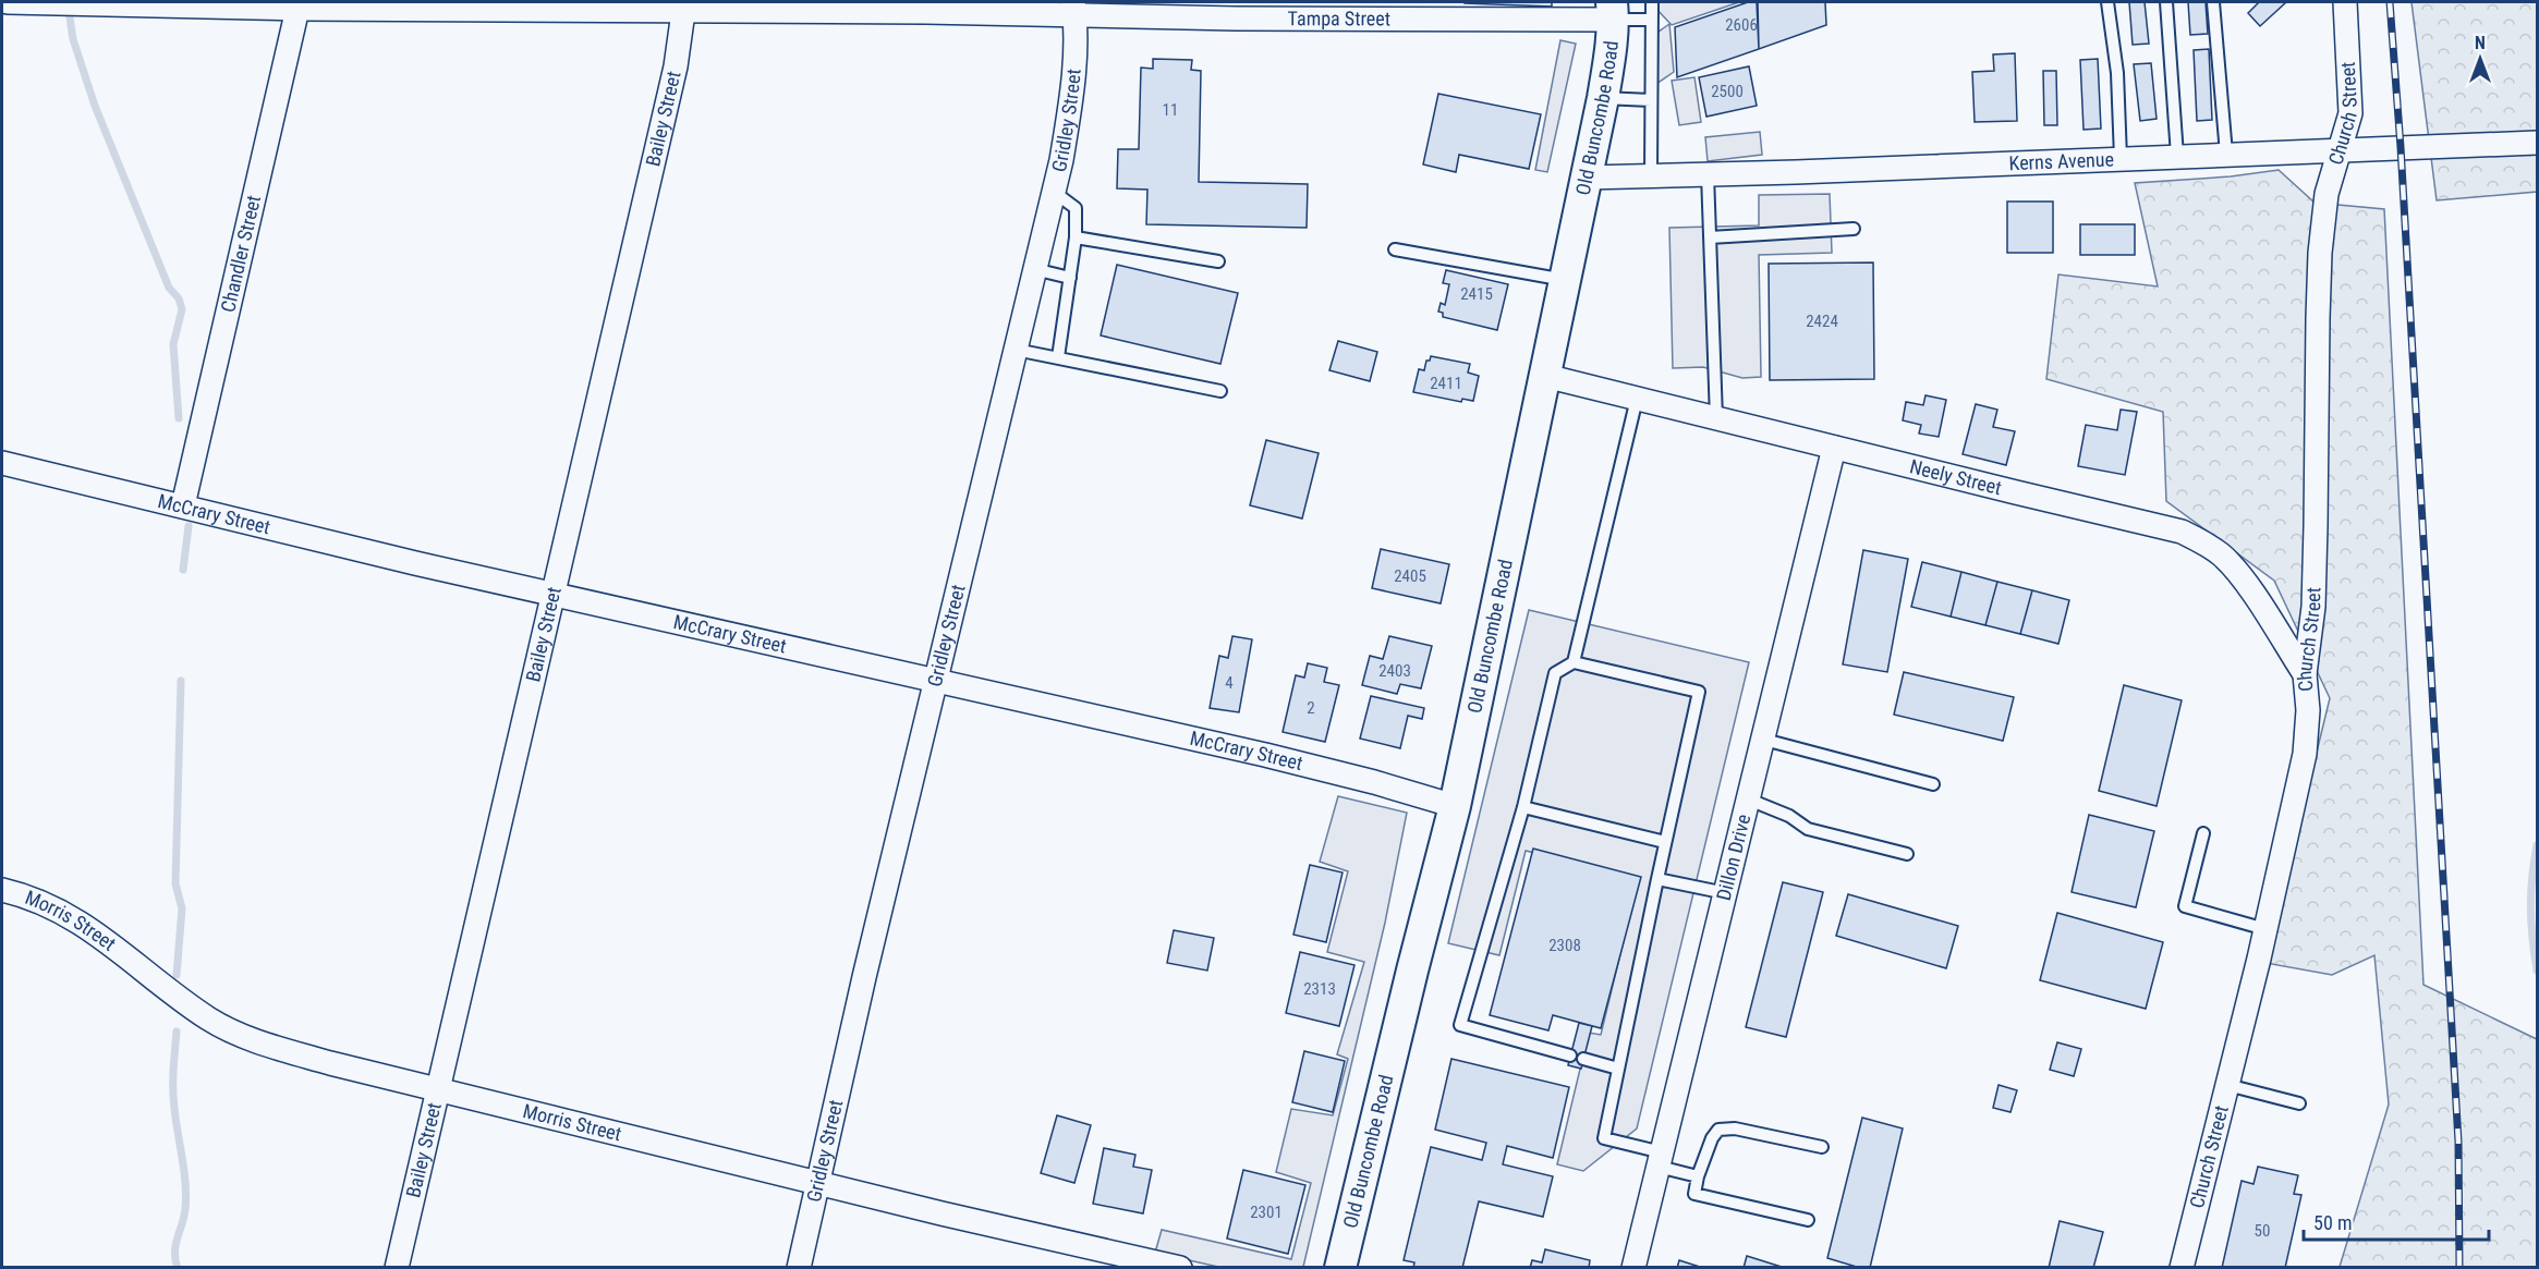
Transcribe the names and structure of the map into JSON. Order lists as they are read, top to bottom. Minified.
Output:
{"streets":{"street":["Tampa Street","Church Street","Old Buncombe Road","Bailey Street","Gridley Street","Kerns Avenue","Chandler Street","Neely Street","McCrary Street","Dillon Drive","Morris Street"]},"crossings":[["Tampa Street","Old Buncombe Road"],["Tampa Street","Bailey Street"],["Tampa Street","Gridley Street"],["Tampa Street","Chandler Street"],["Church Street","Kerns Avenue"],["Church Street","Neely Street"],["Old Buncombe Road","Kerns Avenue"],["Old Buncombe Road","Neely Street"],["Old Buncombe Road","McCrary Street"],["Bailey Street","McCrary Street"],["Bailey Street","Morris Street"],["Gridley Street","McCrary Street"],["Gridley Street","Morris Street"],["Chandler Street","McCrary Street"],["Neely Street","Dillon Drive"]],"house_numbers":["2606","2500","11","2415","2424","2411","2405","2403","4","2","2308","2313","2301","50"],"scale_bar":"50 m","north":"top"}
